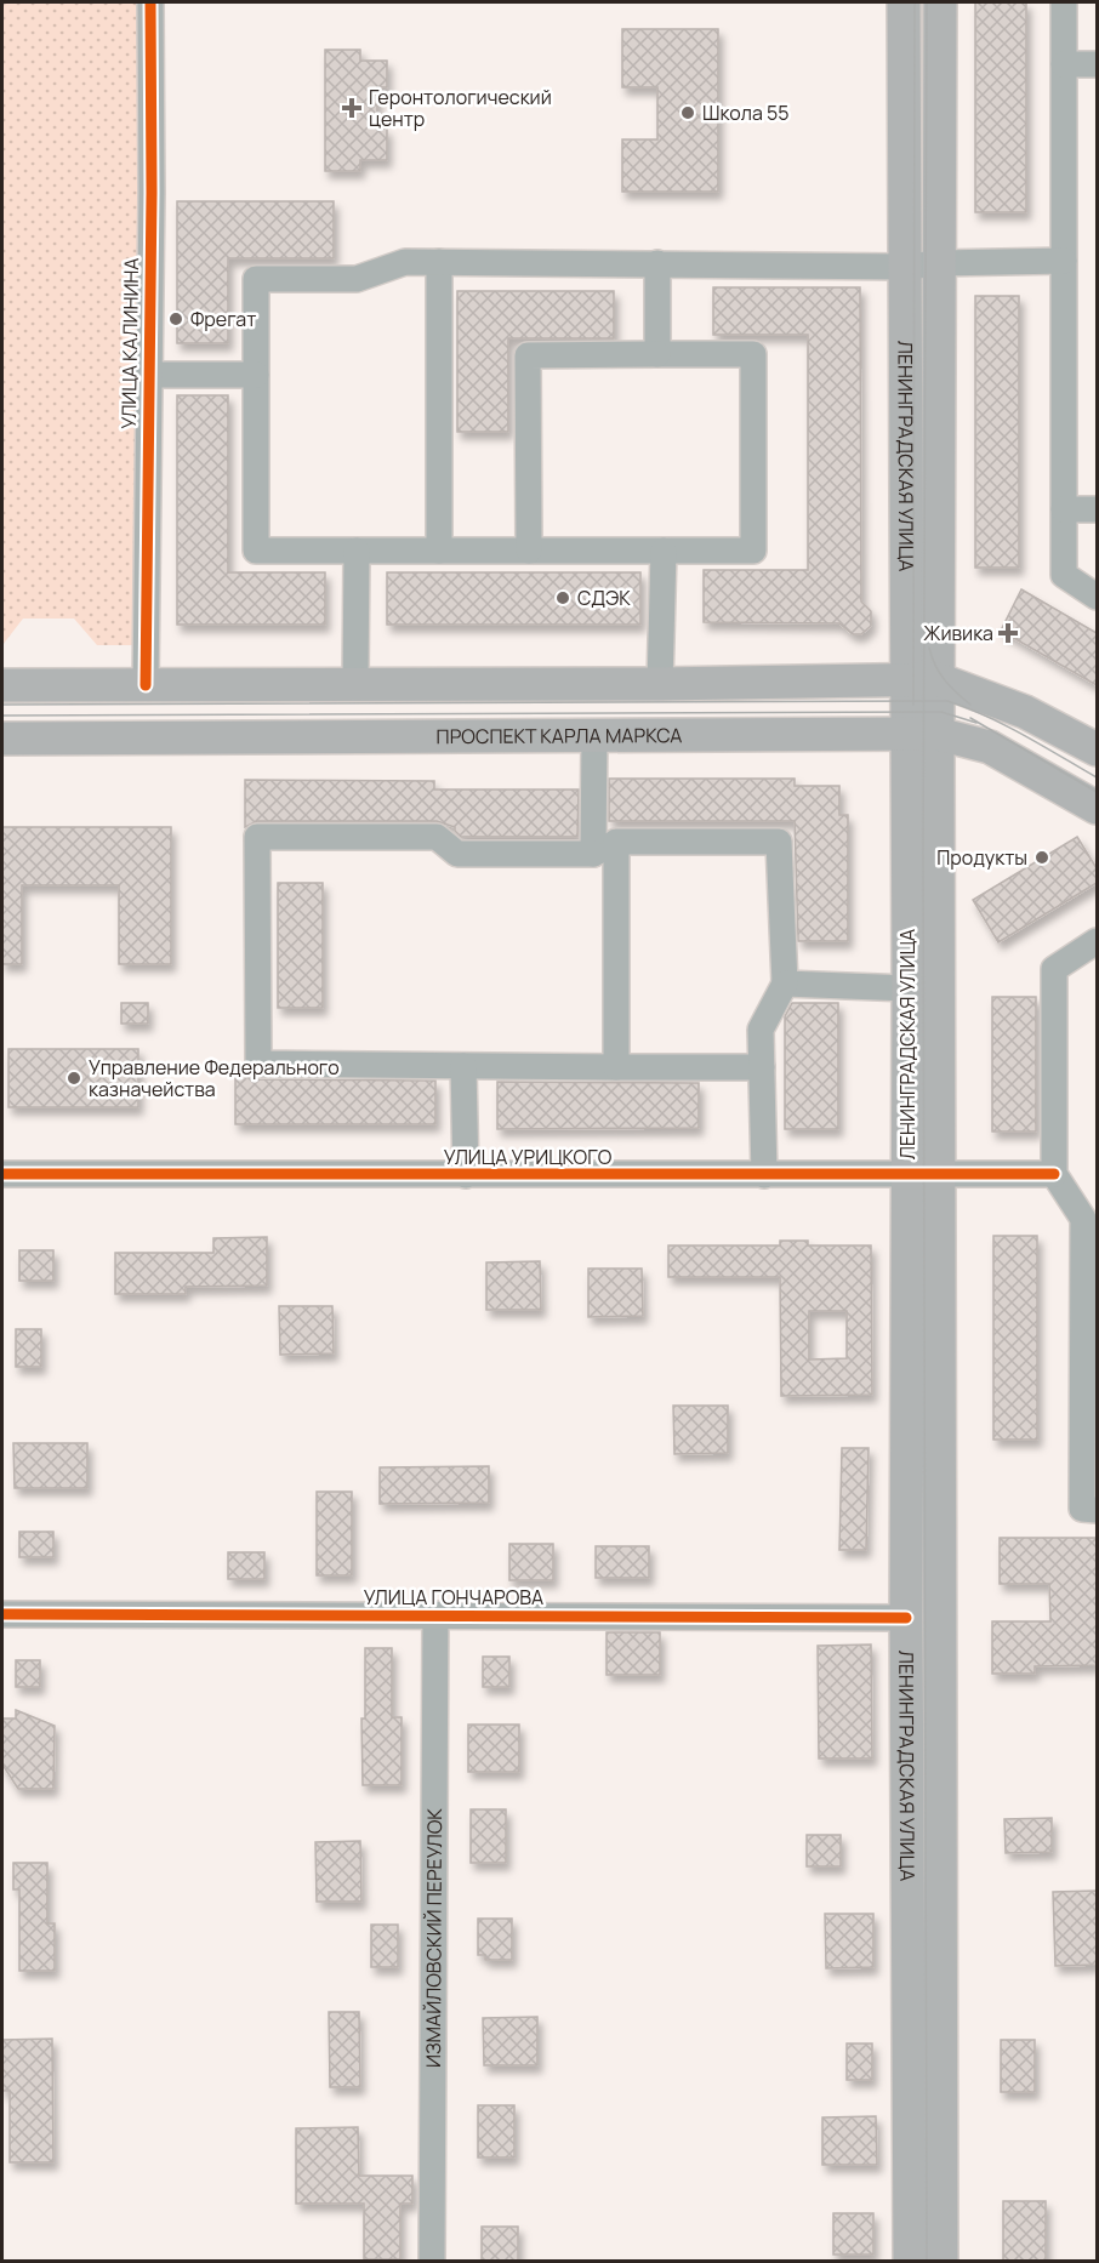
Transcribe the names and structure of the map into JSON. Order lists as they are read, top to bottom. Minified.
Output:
{"streets":{"main road":["ЛЕНИНГРАДСКАЯ УЛИЦА","ПРОСПЕКТ КАРЛА МАРКСА"],"street":["УЛИЦА КАЛИНИНА","УЛИЦА УРИЦКОГО","УЛИЦА ГОНЧАРОВА","ИЗМАЙЛОВСКИЙ ПЕРЕУЛОК"]},"crossings":[["ЛЕНИНГРАДСКАЯ УЛИЦА","ПРОСПЕКТ КАРЛА МАРКСА"],["ЛЕНИНГРАДСКАЯ УЛИЦА","УЛИЦА УРИЦКОГО"],["ЛЕНИНГРАДСКАЯ УЛИЦА","УЛИЦА ГОНЧАРОВА"],["УЛИЦА ГОНЧАРОВА","ИЗМАЙЛОВСКИЙ ПЕРЕУЛОК"]],"places":{"health":["Геронтологический центр","Живика"],"other":["Школа 55","Фрегат","СДЭК","Продукты","Управление Федерального казначейства"]}}
